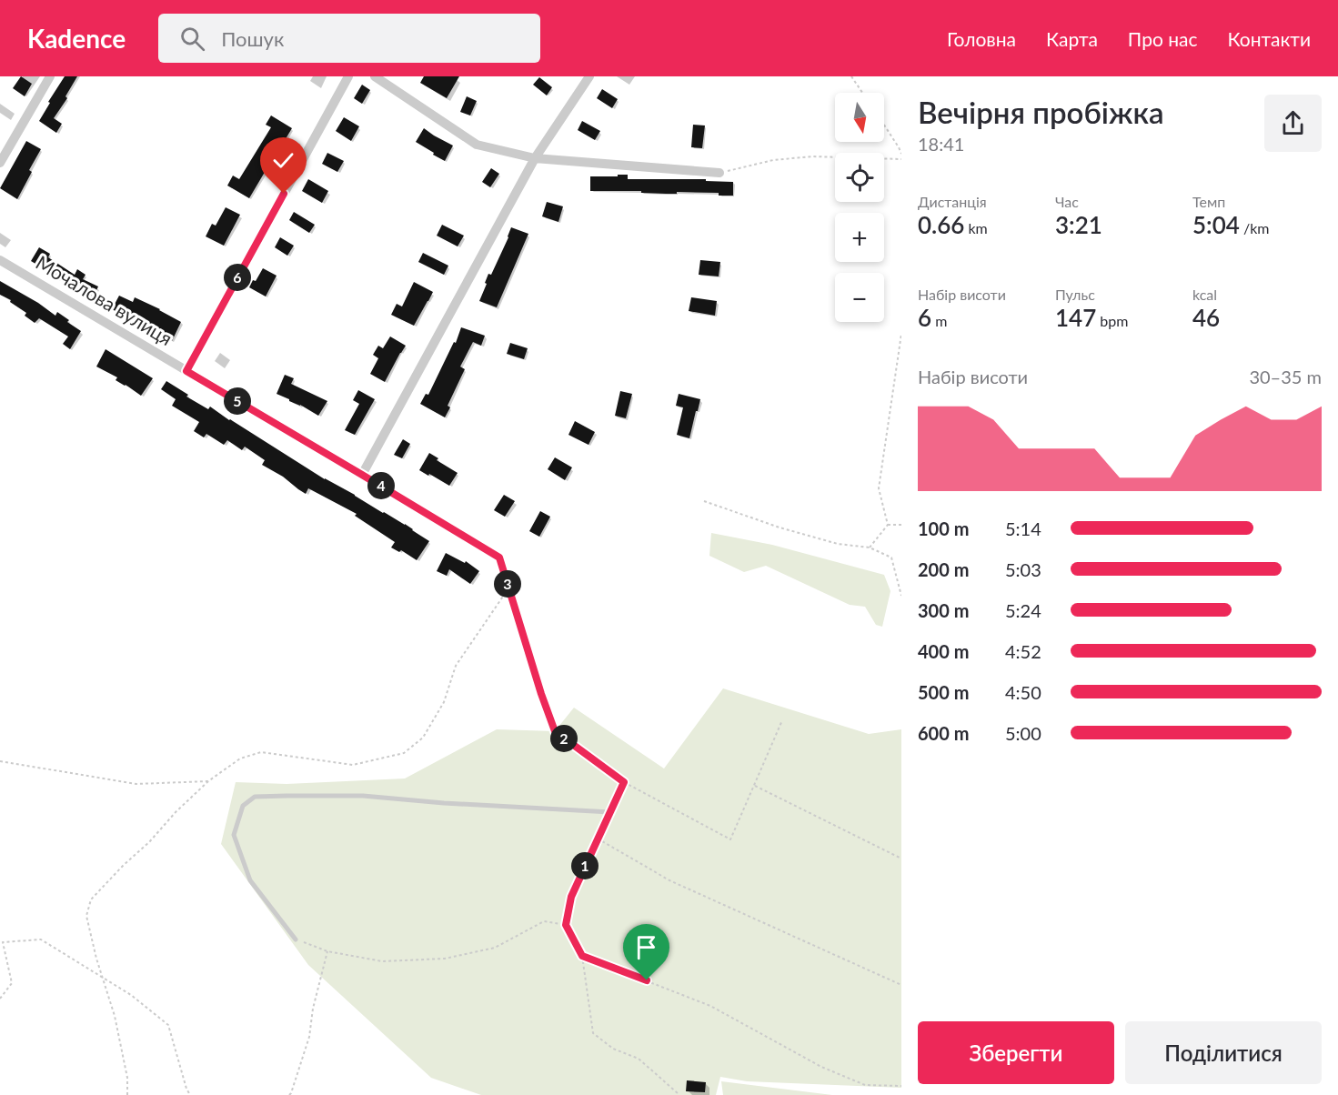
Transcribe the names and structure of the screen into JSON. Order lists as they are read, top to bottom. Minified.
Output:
{"streets":{"street":["Мочалова вулиця"]},"north":"bottom","page":{"header":"Kadence","search":"Пошук","nav":["Головна","Карта","Про нас","Контакти"],"heading":["Вечірня пробіжка","18:41"],"map_buttons":["+","−"],"stats":[["Дистанція","0.66 km"],["Час","3:21"],["Темп","5:04 /km"],["Набір висоти","6 m"],["Пульс","147 bpm"],["kcal","46"]],"pins":["6","5","4","3","2","1"],"chart":["Набір висоти","30–35 m"],"list":[{"name":"100 m","note":"5:14"},{"name":"200 m","note":"5:03"},{"name":"300 m","note":"5:24"},{"name":"400 m","note":"4:52"},{"name":"500 m","note":"4:50"},{"name":"600 m","note":"5:00"}],"buttons":["Зберегти","Поділитися"]}}
